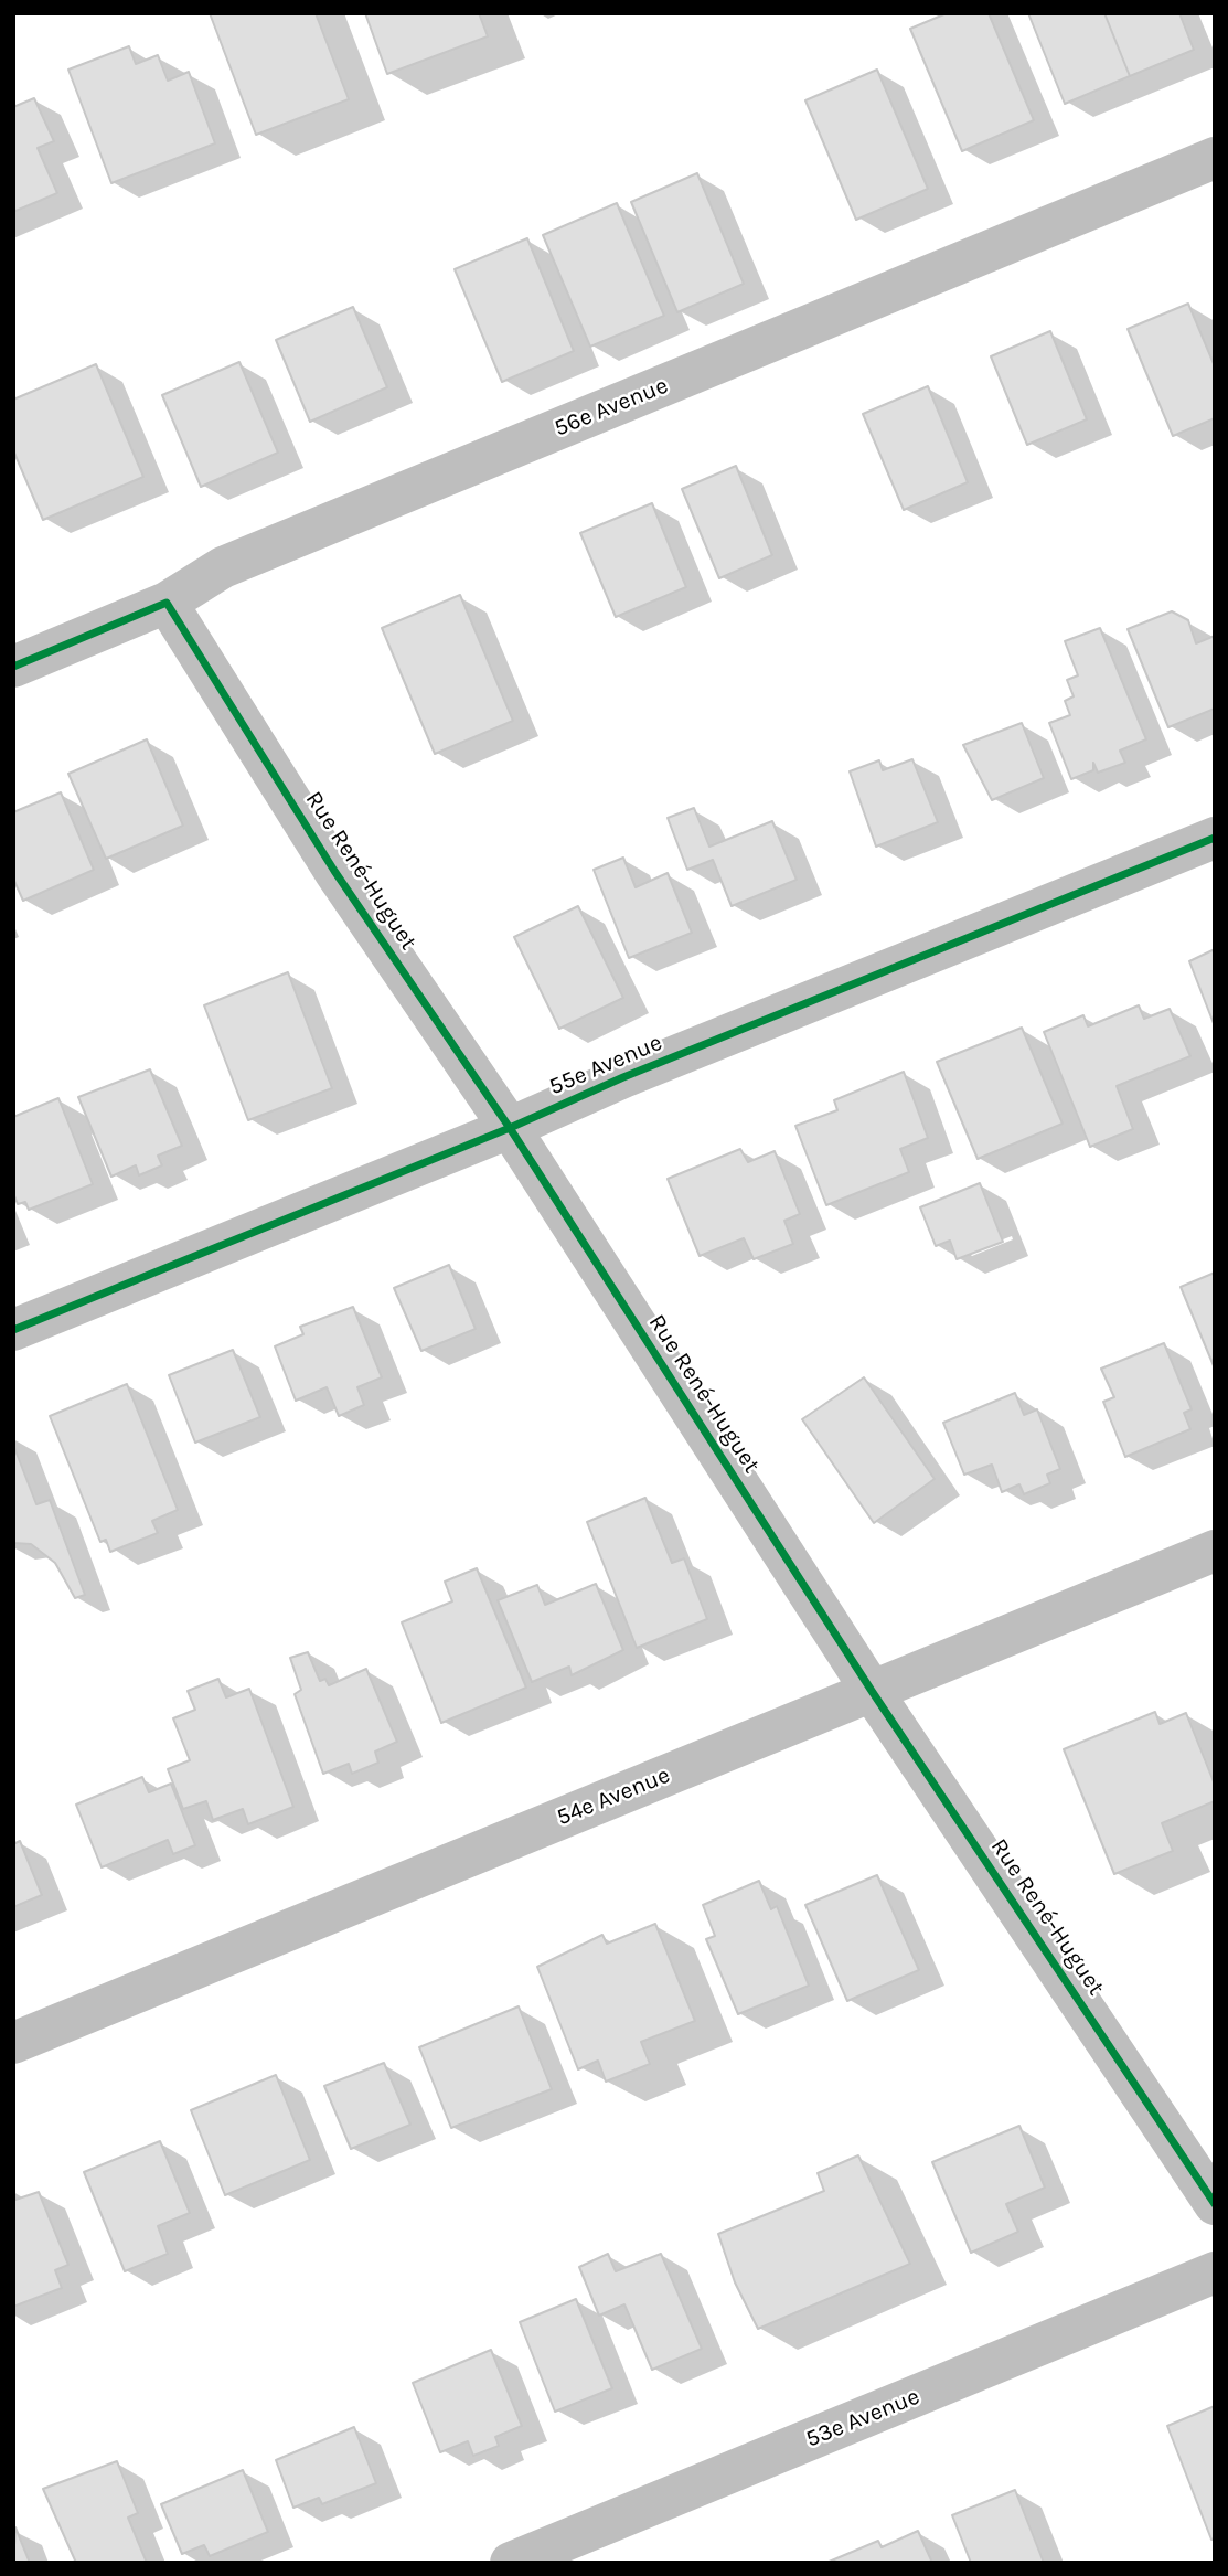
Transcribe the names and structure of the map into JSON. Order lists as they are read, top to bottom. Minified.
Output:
{"streets":{"street":["56e Avenue","Rue René-Huguet","55e Avenue","54e Avenue","53e Avenue"]},"crossings":[["56e Avenue","Rue René-Huguet"],["Rue René-Huguet","55e Avenue"],["Rue René-Huguet","54e Avenue"]]}
